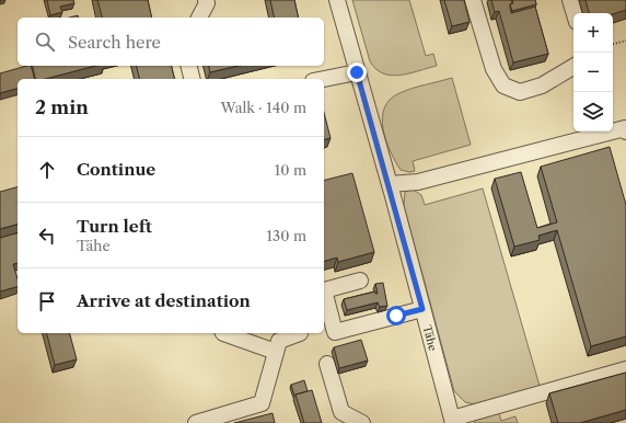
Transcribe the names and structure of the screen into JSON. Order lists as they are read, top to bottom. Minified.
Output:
{"streets":{"street":["Tähe"]},"page":{"map_buttons":["+","−"],"search":"Search here","heading":["2 min","Walk · 140 m"],"list":[["Continue","10 m"],["Turn left","Tähe","130 m"],"Arrive at destination"]}}
